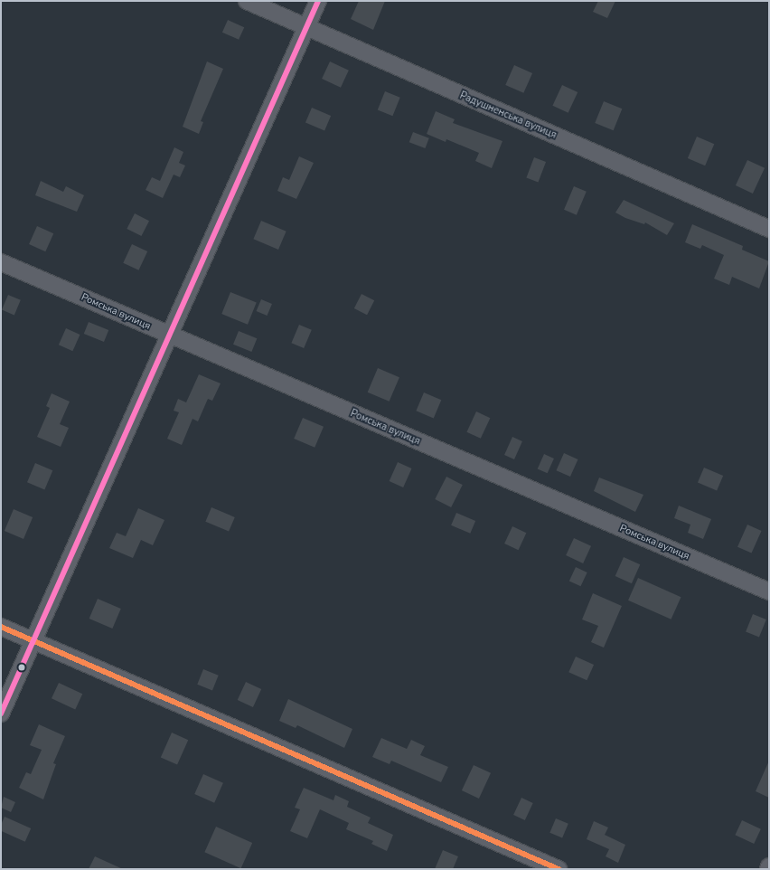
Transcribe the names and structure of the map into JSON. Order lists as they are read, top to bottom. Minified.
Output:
{"streets":{"street":["Радушненська вулиця","Ромська вулиця"]}}
